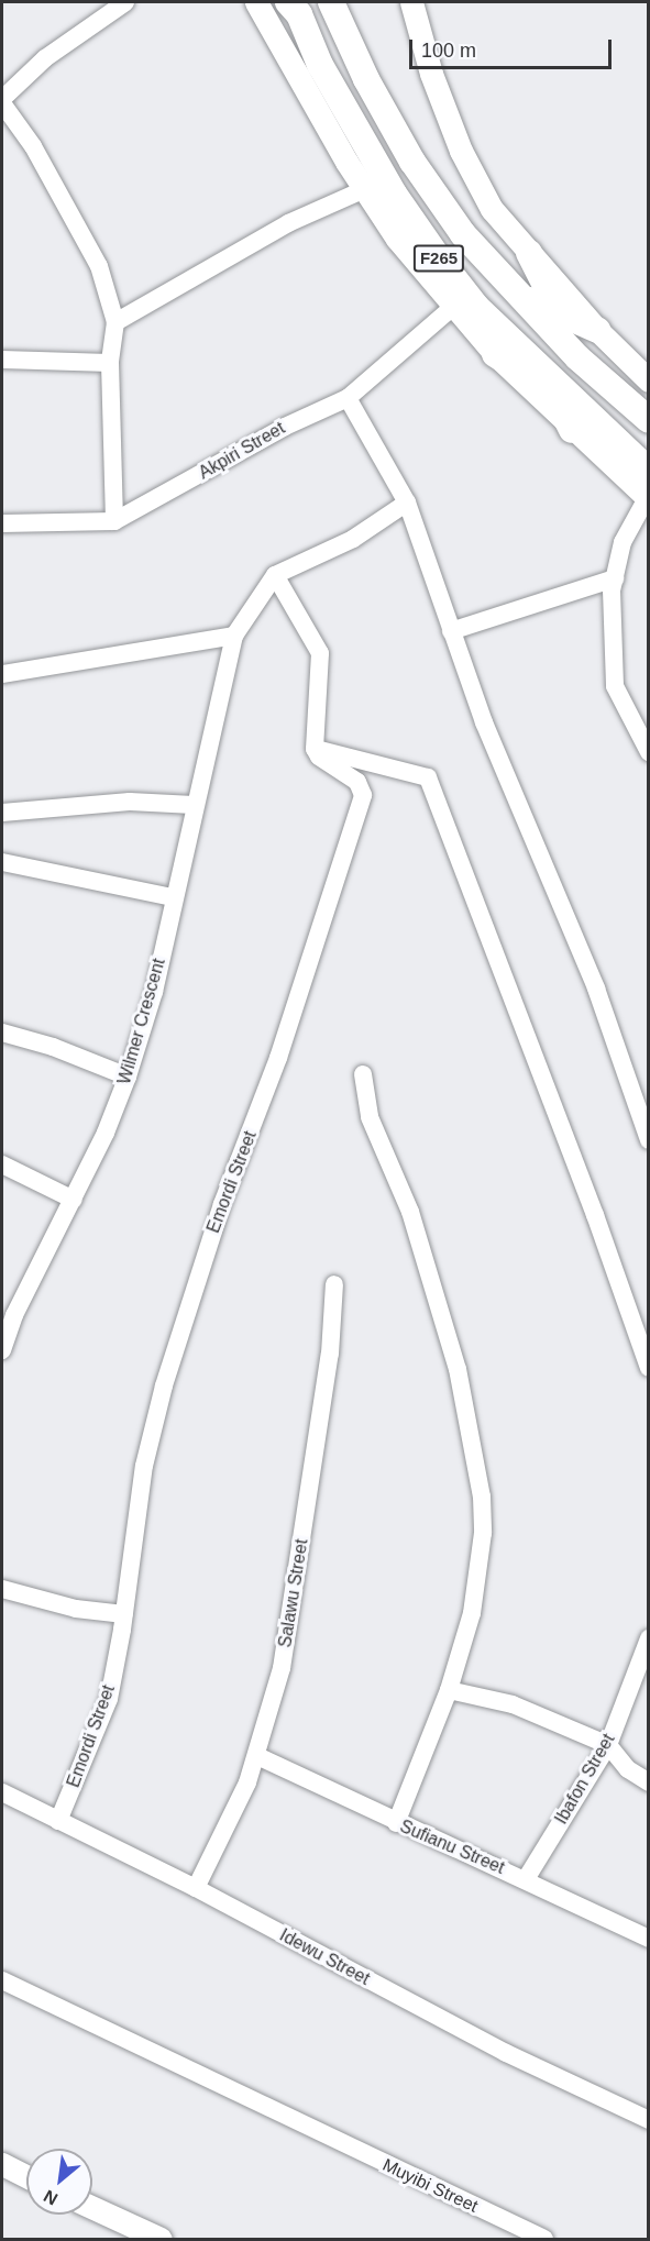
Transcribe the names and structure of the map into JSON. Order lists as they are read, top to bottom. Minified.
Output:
{"streets":{"highway":["F265"],"street":["Akpiri Street","Wilmer Crescent","Emordi Street","Salawu Street","Ibafon Street","Sufianu Street","Idewu Street","Muyibi Street"]},"crossings":[["Emordi Street","Idewu Street"],["Salawu Street","Sufianu Street"],["Salawu Street","Idewu Street"],["Ibafon Street","Sufianu Street"]],"scale_bar":"100 m","north":"bottom left"}
